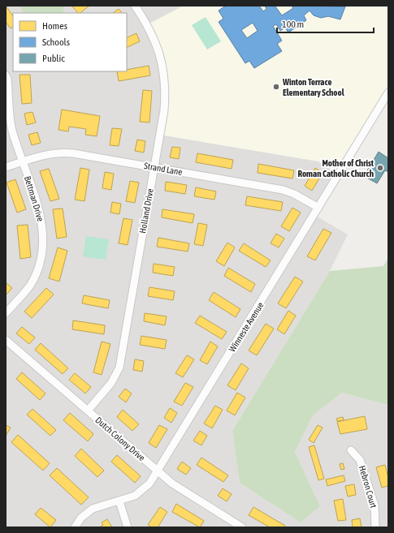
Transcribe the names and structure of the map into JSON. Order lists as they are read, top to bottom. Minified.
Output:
{"streets":{"street":["Strand Lane","Bettman Drive","Holland Drive","Winneste Avenue","Dutch Colony Drive","Hebron Court"]},"crossings":[["Strand Lane","Bettman Drive"],["Strand Lane","Holland Drive"],["Strand Lane","Winneste Avenue"],["Holland Drive","Dutch Colony Drive"],["Winneste Avenue","Dutch Colony Drive"]],"places":["Winton Terrace Elementary School","Mother of Christ Roman Catholic Church"],"legend":["Homes","Schools","Public"],"scale_bar":"100 m"}
